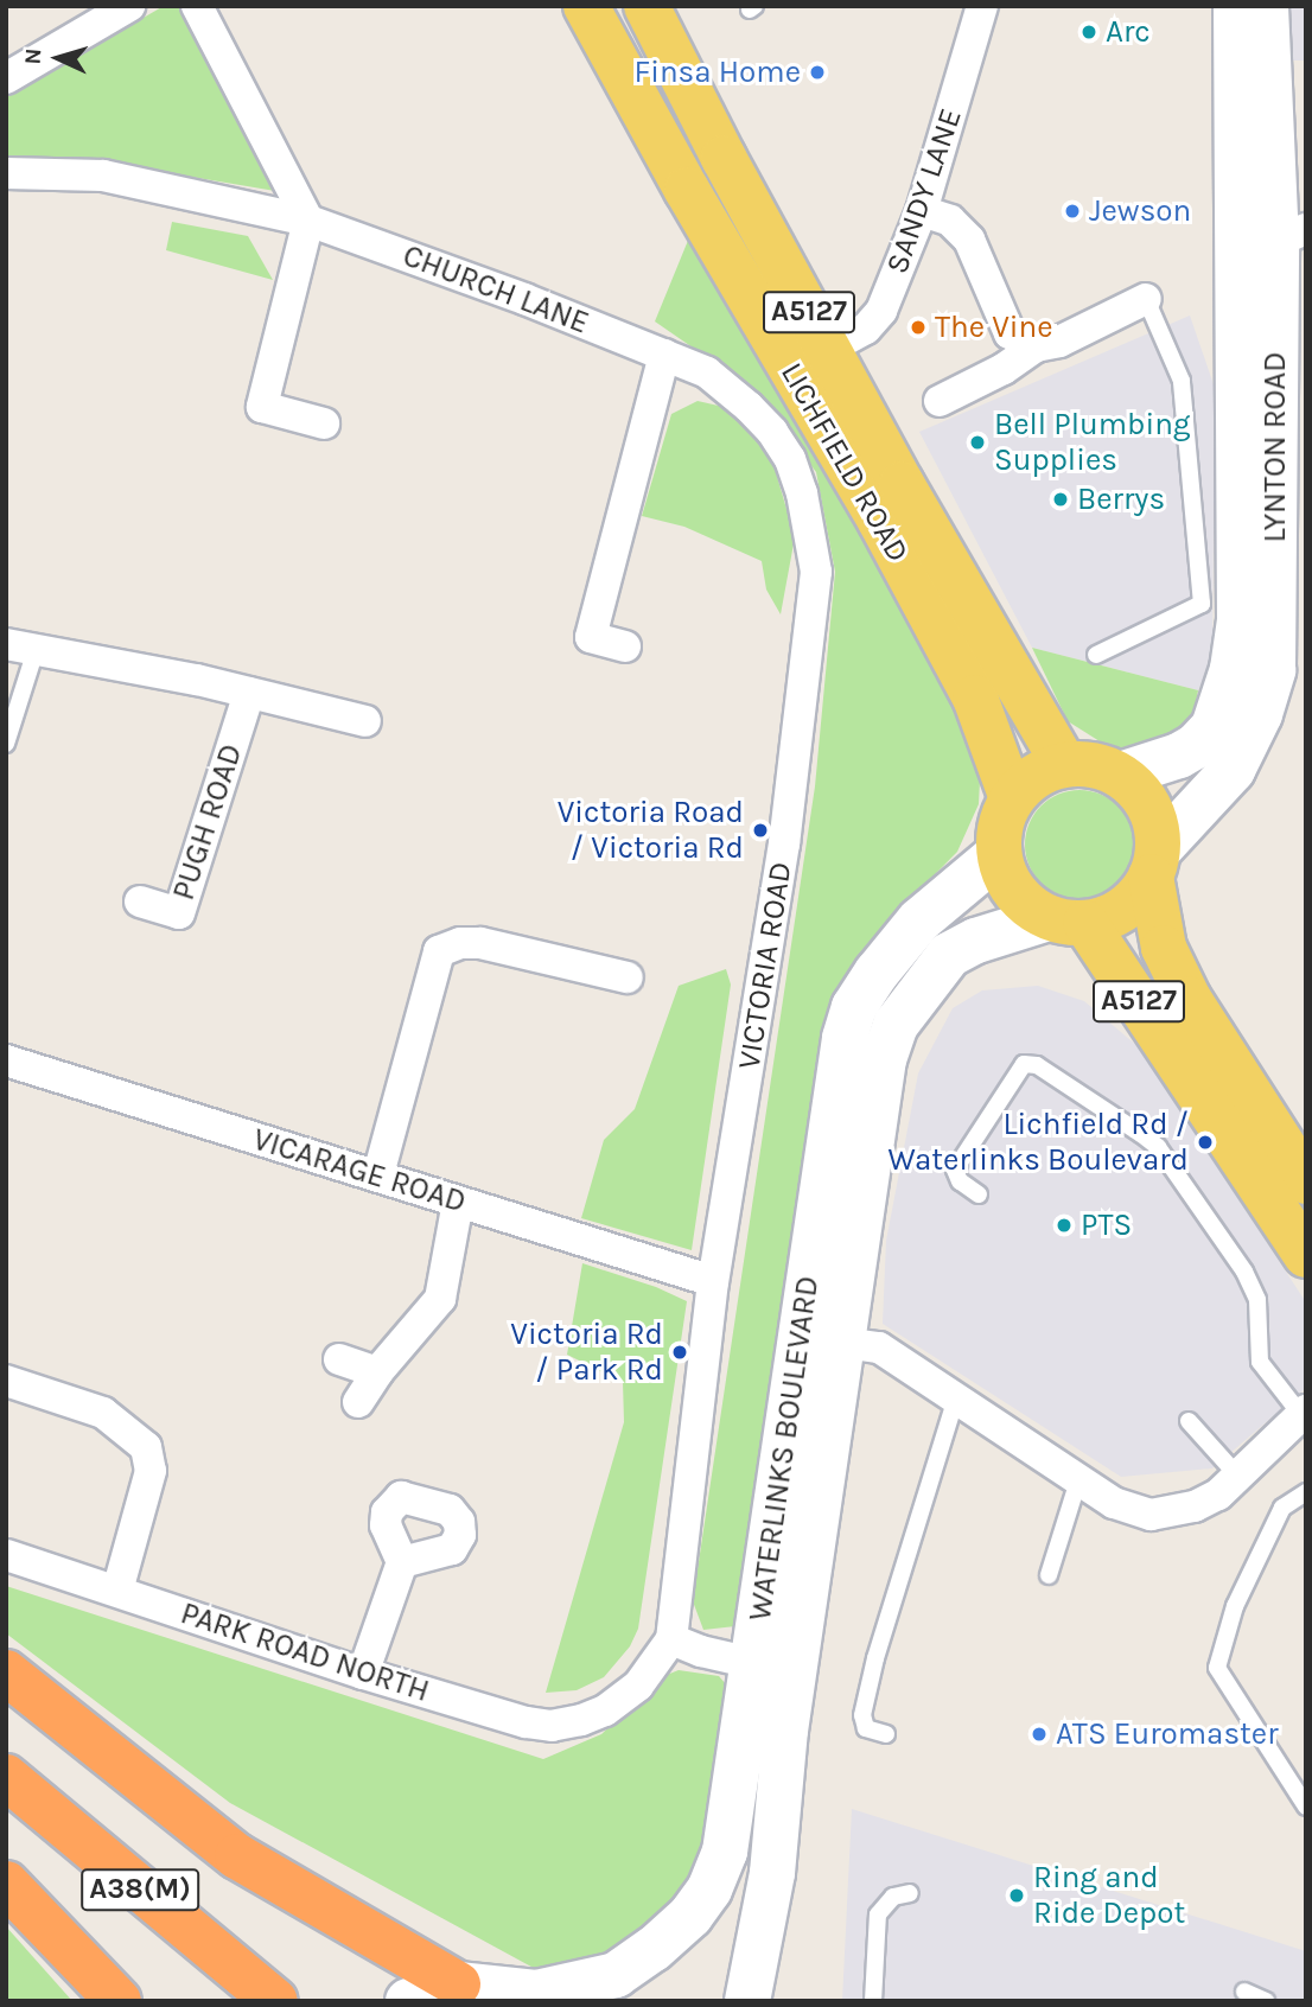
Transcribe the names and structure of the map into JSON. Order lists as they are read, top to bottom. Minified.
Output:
{"streets":{"highway":["A38(M)"],"main road":["A5127","LYNTON ROAD","LICHFIELD ROAD","WATERLINKS BOULEVARD"],"street":["SANDY LANE","CHURCH LANE","PUGH ROAD","VICTORIA ROAD","VICARAGE ROAD","PARK ROAD NORTH"]},"crossings":[["SANDY LANE","LICHFIELD ROAD"],["CHURCH LANE","VICTORIA ROAD"],["A5127","LYNTON ROAD"],["A5127","LICHFIELD ROAD"],["A5127","WATERLINKS BOULEVARD"],["LYNTON ROAD","LICHFIELD ROAD"],["LYNTON ROAD","WATERLINKS BOULEVARD"],["LICHFIELD ROAD","WATERLINKS BOULEVARD"],["VICTORIA ROAD","VICARAGE ROAD"],["VICTORIA ROAD","PARK ROAD NORTH"]],"places":["Arc","Finsa Home","Jewson","The Vine","Bell Plumbing Supplies","Berrys","Victoria Road / Victoria Rd","Lichfield Rd / Waterlinks Boulevard","PTS","Victoria Rd / Park Rd","ATS Euromaster","Ring and Ride Depot"],"north":"left"}
